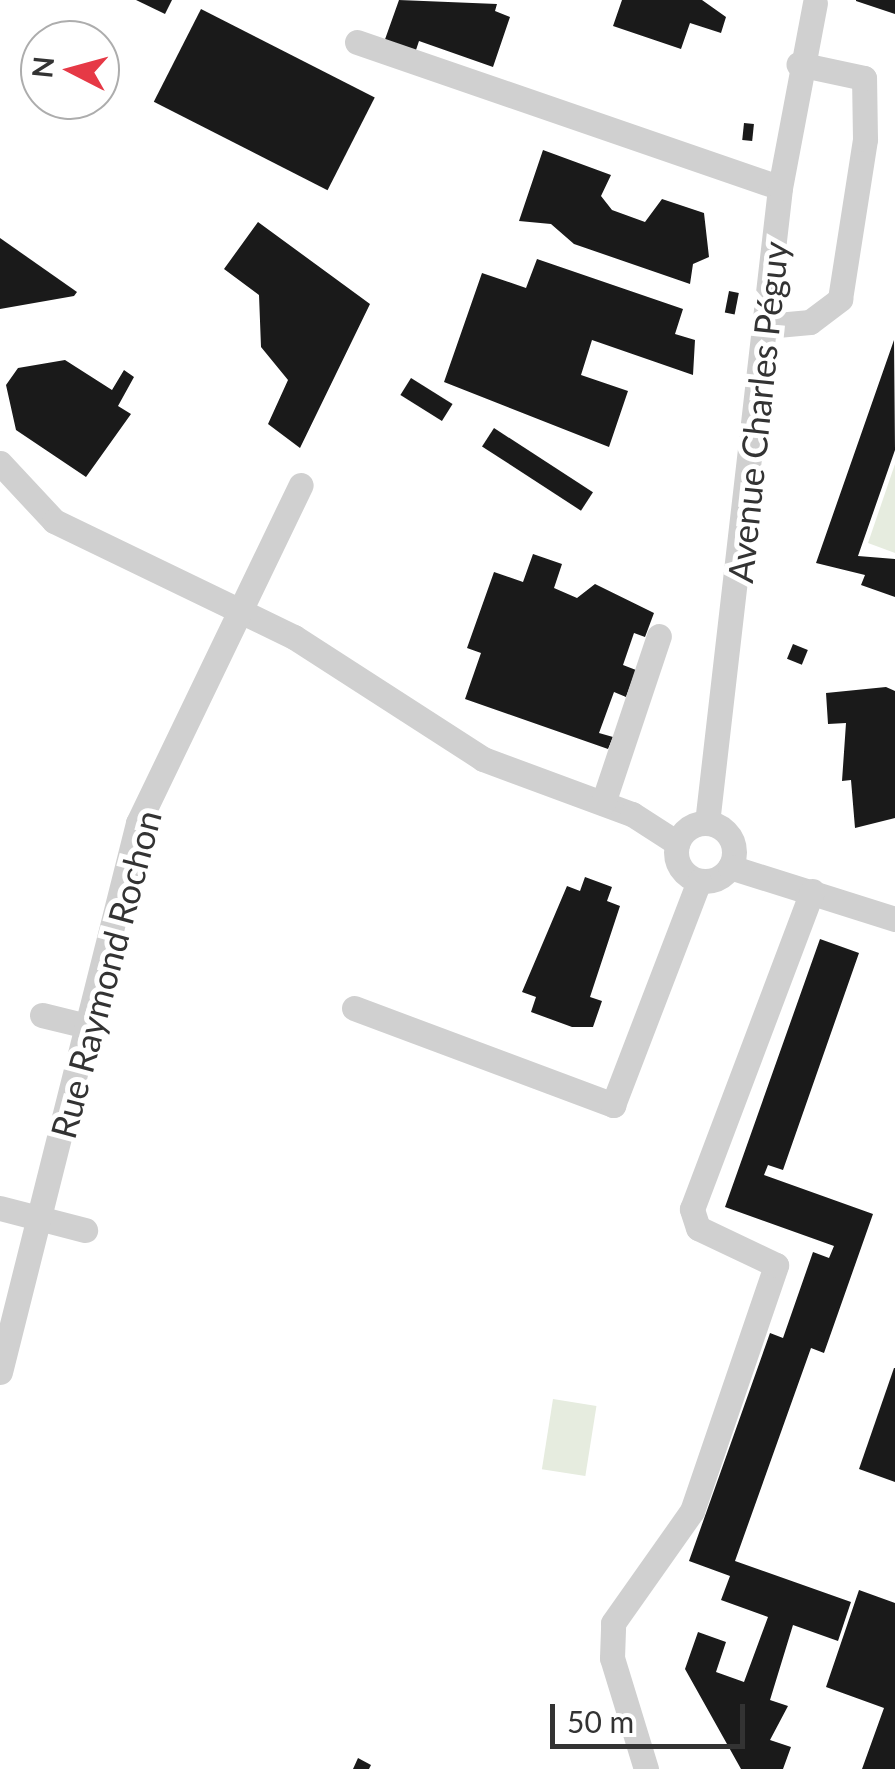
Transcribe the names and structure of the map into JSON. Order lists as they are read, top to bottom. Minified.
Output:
{"streets":{"street":["Avenue Charles Péguy","Rue Raymond Rochon"]},"scale_bar":"50 m","north":"left"}
